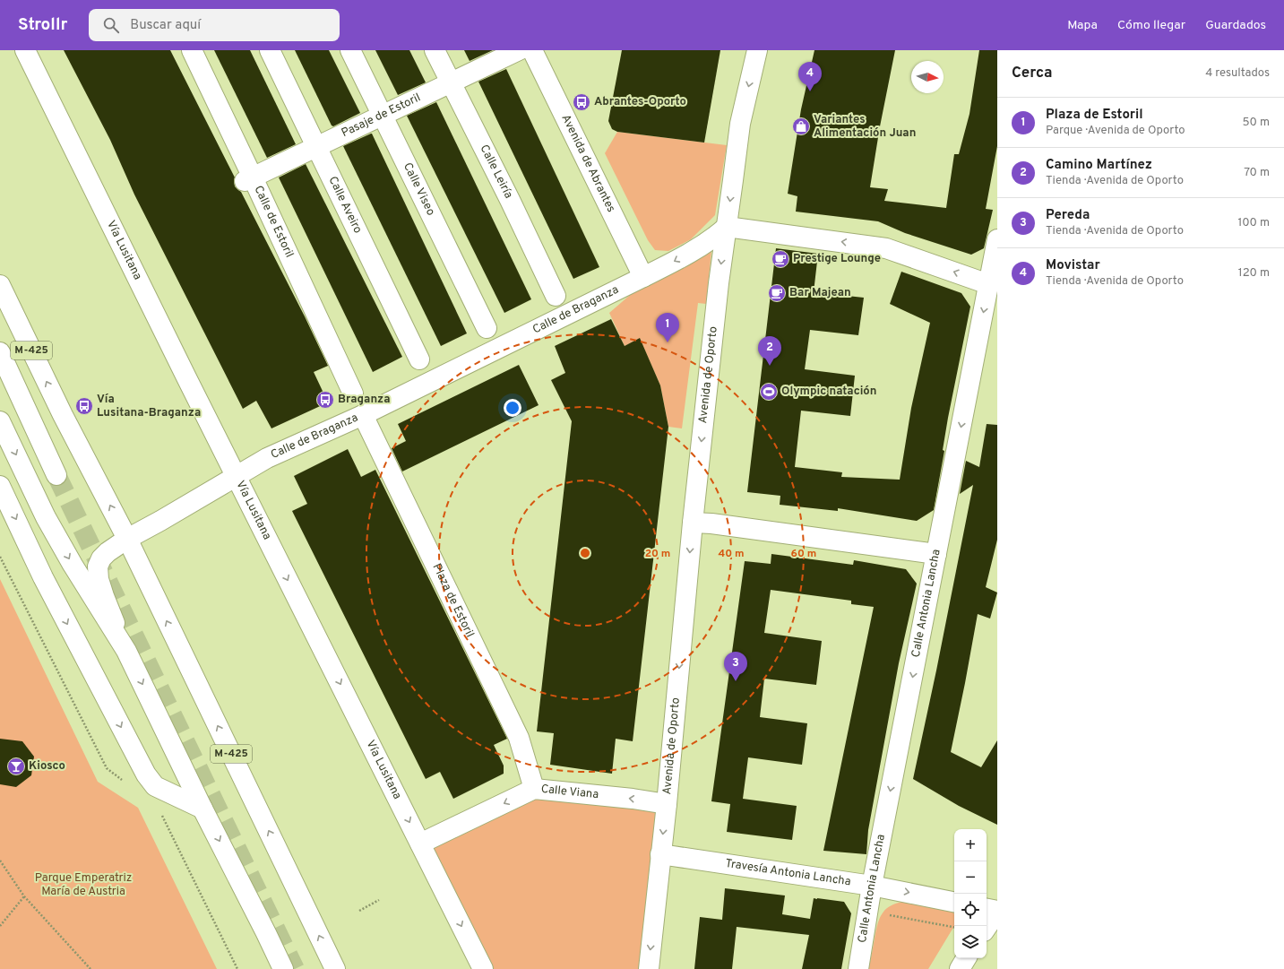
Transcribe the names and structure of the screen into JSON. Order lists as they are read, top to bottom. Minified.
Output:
{"streets":{"street":["Pasaje de Estoril","Avenida de Abrantes","Calle Leiría","Calle Viseo","Calle Aveiro","Calle de Estoril","Vía Lusitana","Calle de Braganza","M-425","Avenida de Oporto","Plaza de Estoril","Calle Antonia Lancha","Calle Viana","Travesía Antonia Lancha"]},"crossings":[["Pasaje de Estoril","Calle Leiría"],["Pasaje de Estoril","Calle Viseo"],["Pasaje de Estoril","Calle Aveiro"],["Pasaje de Estoril","Calle de Estoril"],["Avenida de Abrantes","Calle de Braganza"],["Vía Lusitana","Calle de Braganza"],["Vía Lusitana","Calle Viana"],["Calle de Braganza","M-425"],["Calle de Braganza","Plaza de Estoril"],["Avenida de Oporto","Calle Viana"],["Avenida de Oporto","Travesía Antonia Lancha"],["Plaza de Estoril","Calle Viana"],["Calle Antonia Lancha","Travesía Antonia Lancha"]],"one_way":["Avenida de Oporto","Calle Antonia Lancha","Calle Viana"],"parks":["Parque Emperatriz María de Austria"],"places":{"bus stop":["Abrantes-Oporto","Braganza","Vía Lusitana-Braganza"],"shop":["Variantes Alimentación Juan"],"cafe":["Prestige Lounge","Bar Majean"],"sports":["Olympic natación"],"bar":["Kiosco"]},"north":"right","page":{"header":"Strollr","search":"Buscar aquí","nav":["Mapa","Cómo llegar","Guardados"],"heading":["Cerca","4 resultados"],"pins":["4","1","2","3"],"list":[{"mark":"1","name":"Plaza de Estoril","note":"Parque · Avenida de Oporto","value":"50 m"},{"mark":"2","name":"Camino Martínez","note":"Tienda · Avenida de Oporto","value":"70 m"},{"mark":"3","name":"Pereda","note":"Tienda · Avenida de Oporto","value":"100 m"},{"mark":"4","name":"Movistar","note":"Tienda · Avenida de Oporto","value":"120 m"}],"map_buttons":["+","−"]},"rings":["20 m","40 m","60 m"]}
